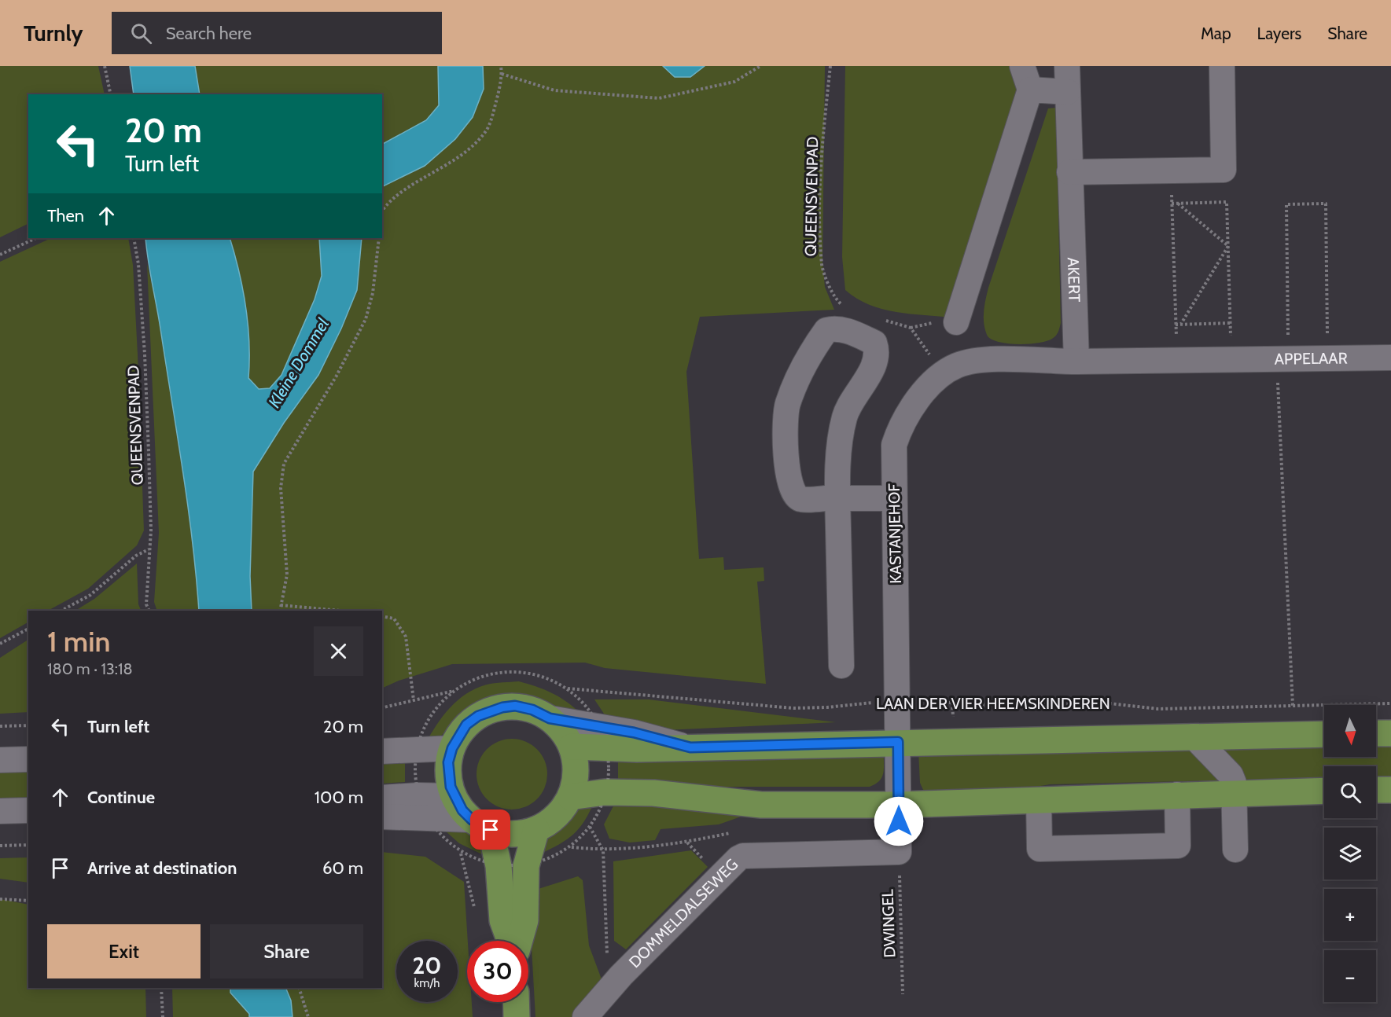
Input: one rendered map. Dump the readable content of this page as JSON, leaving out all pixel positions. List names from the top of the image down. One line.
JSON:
{"streets":{"street":["AKERT","APPELAAR","KASTANJEHOF","DOMMELDALSEWEG"],"path":["QUEENSVENPAD","LAAN DER VIER HEEMSKINDEREN","DWINGEL"]},"crossings":[["AKERT","APPELAAR"],["AKERT","KASTANJEHOF"],["APPELAAR","KASTANJEHOF"],["KASTANJEHOF","LAAN DER VIER HEEMSKINDEREN"],["DOMMELDALSEWEG","DWINGEL"]],"water":["Kleine Dommel"],"north":"bottom","page":{"header":"Turnly","search":"Search here","nav":["Map","Layers","Share"],"turn":["20 m","Turn left"],"then":"Then","heading":["1 min","180 m · 13:18"],"list":[{"name":"Turn left","value":"20 m"},{"name":"Continue","value":"100 m"},{"name":"Arrive at destination","value":"60 m"}],"map_buttons":["+","−"],"buttons":["Exit","Share"],"speed":"20 km/h","limit":"30"}}
